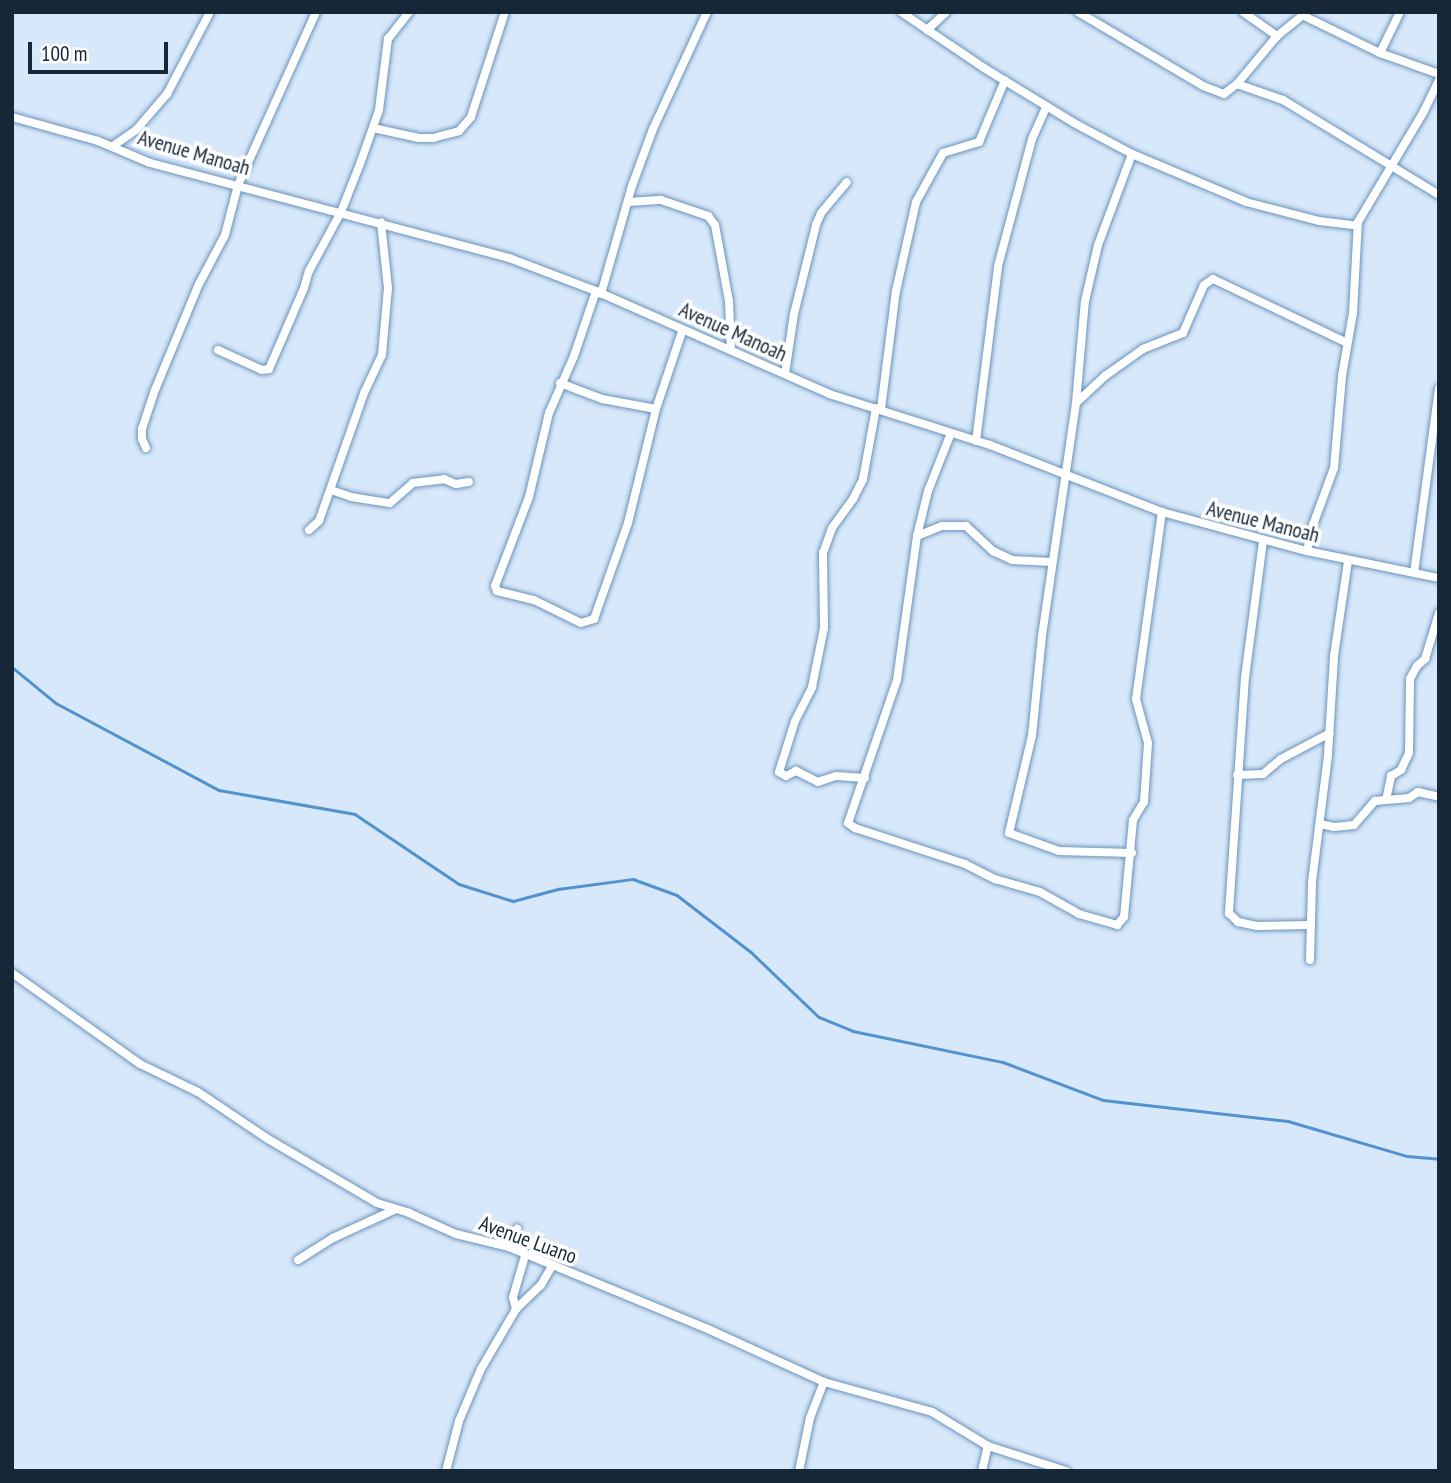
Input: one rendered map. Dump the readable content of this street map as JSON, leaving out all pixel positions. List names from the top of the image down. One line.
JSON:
{"streets":{"street":["Avenue Manoah","Avenue Luano"]},"scale_bar":"100 m"}
